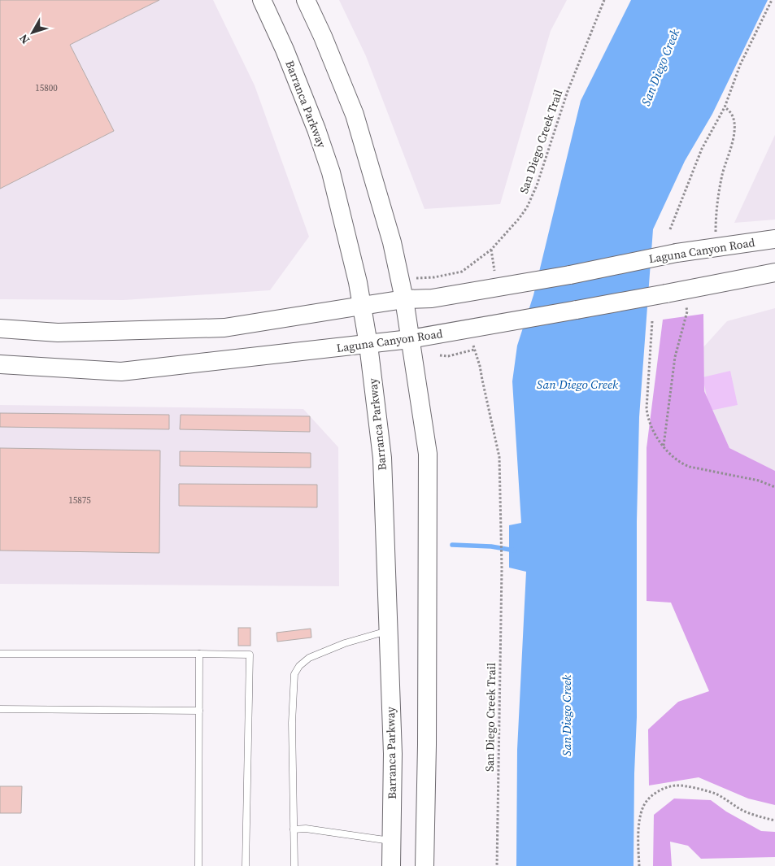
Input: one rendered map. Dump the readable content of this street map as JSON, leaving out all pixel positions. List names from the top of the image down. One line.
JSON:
{"streets":{"main road":["Barranca Parkway","Laguna Canyon Road"],"path":["San Diego Creek Trail"]},"crossings":[["Barranca Parkway","Laguna Canyon Road"]],"water":["San Diego Creek"],"house_numbers":["15800","15875"],"north":"bottom left"}
